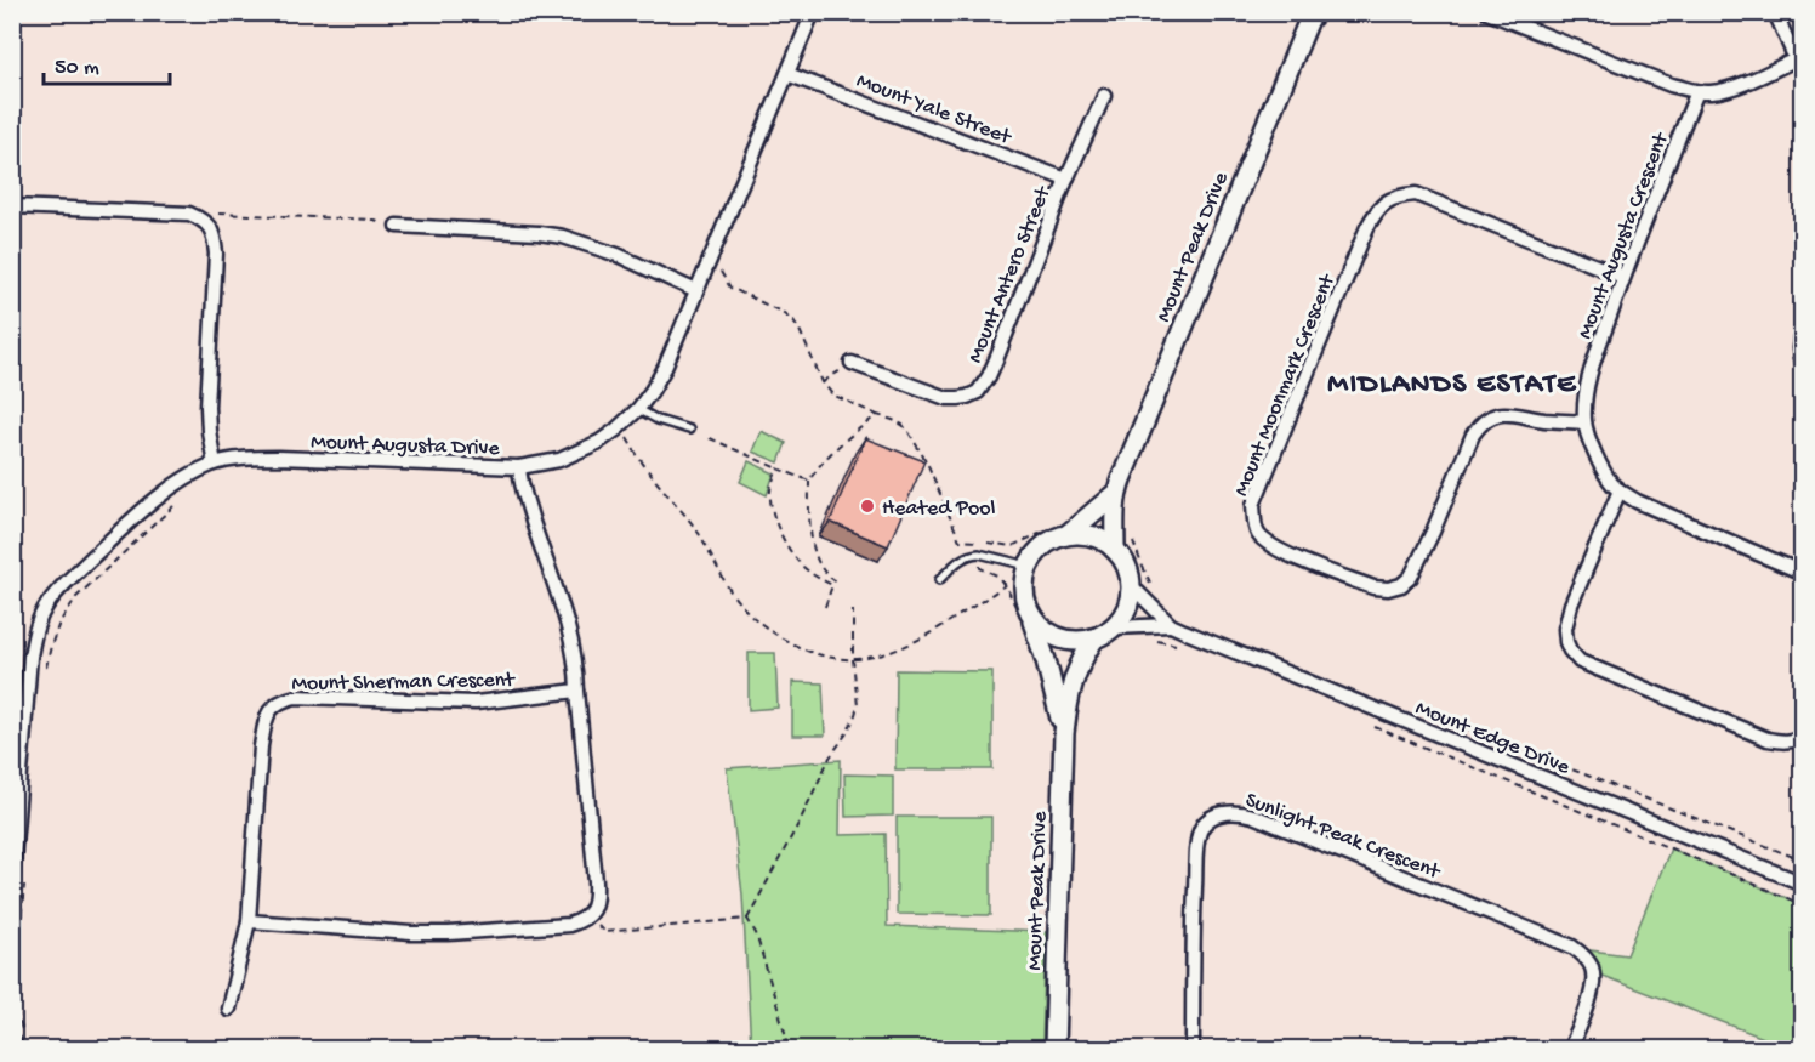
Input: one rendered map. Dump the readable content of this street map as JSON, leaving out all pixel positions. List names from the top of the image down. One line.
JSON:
{"streets":{"street":["Mount Yale Street","Mount Augusta Crescent","Mount Peak Drive","Mount Antero Street","Mount Moonmark Crescent","Mount Augusta Drive","Mount Sherman Crescent","Mount Edge Drive","Sunlight Peak Crescent"]},"crossings":[["Mount Yale Street","Mount Antero Street"],["Mount Yale Street","Mount Augusta Drive"],["Mount Augusta Crescent","Mount Moonmark Crescent"],["Mount Peak Drive","Mount Edge Drive"]],"districts":["MIDLANDS ESTATE"],"places":["Heated Pool"],"scale_bar":"50 m"}
